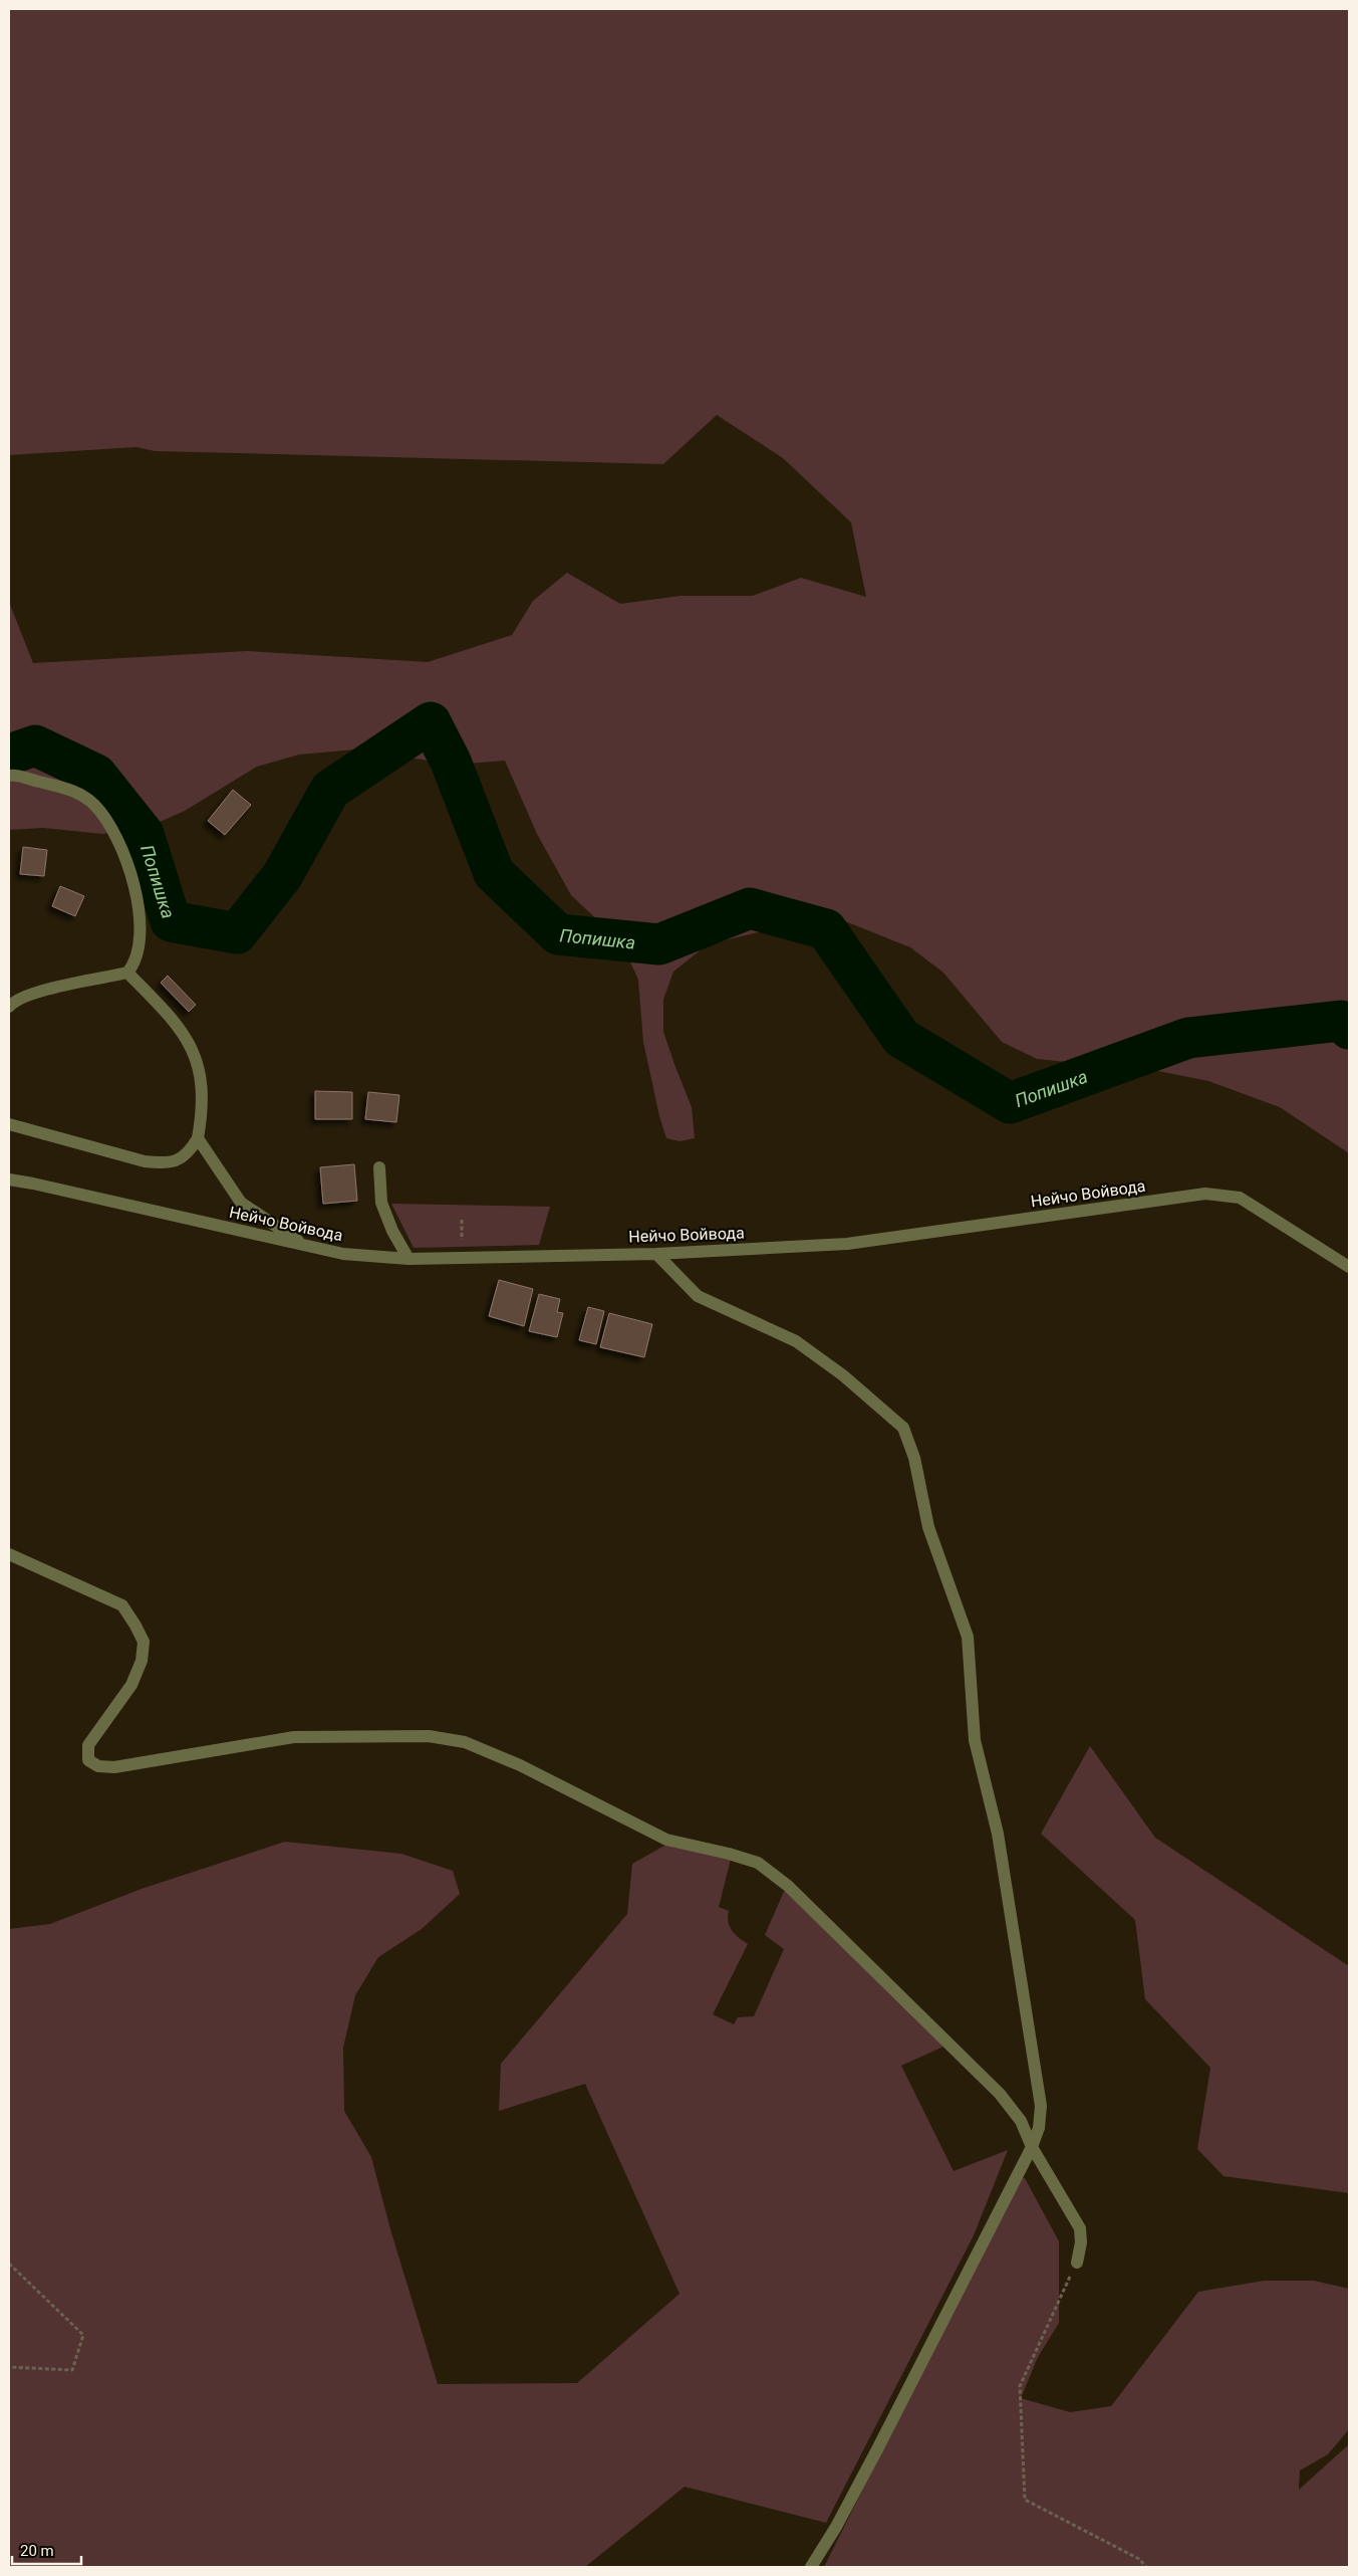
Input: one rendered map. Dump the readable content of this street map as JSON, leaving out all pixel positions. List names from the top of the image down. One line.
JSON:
{"streets":{"street":["Нейчо Войвода"]},"water":["Попишка"],"scale_bar":"20 m"}
